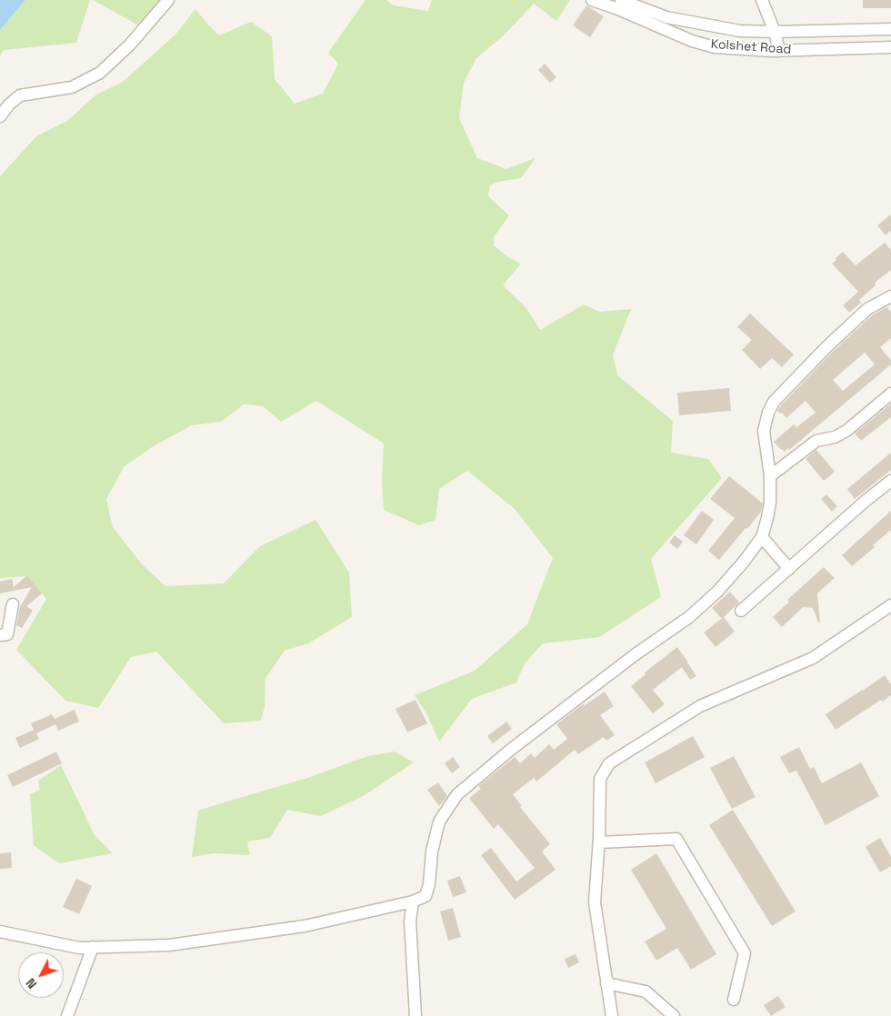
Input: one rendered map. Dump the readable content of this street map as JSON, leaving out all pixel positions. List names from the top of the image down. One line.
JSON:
{"streets":{"street":["Kolshet Road"]},"north":"bottom left"}
